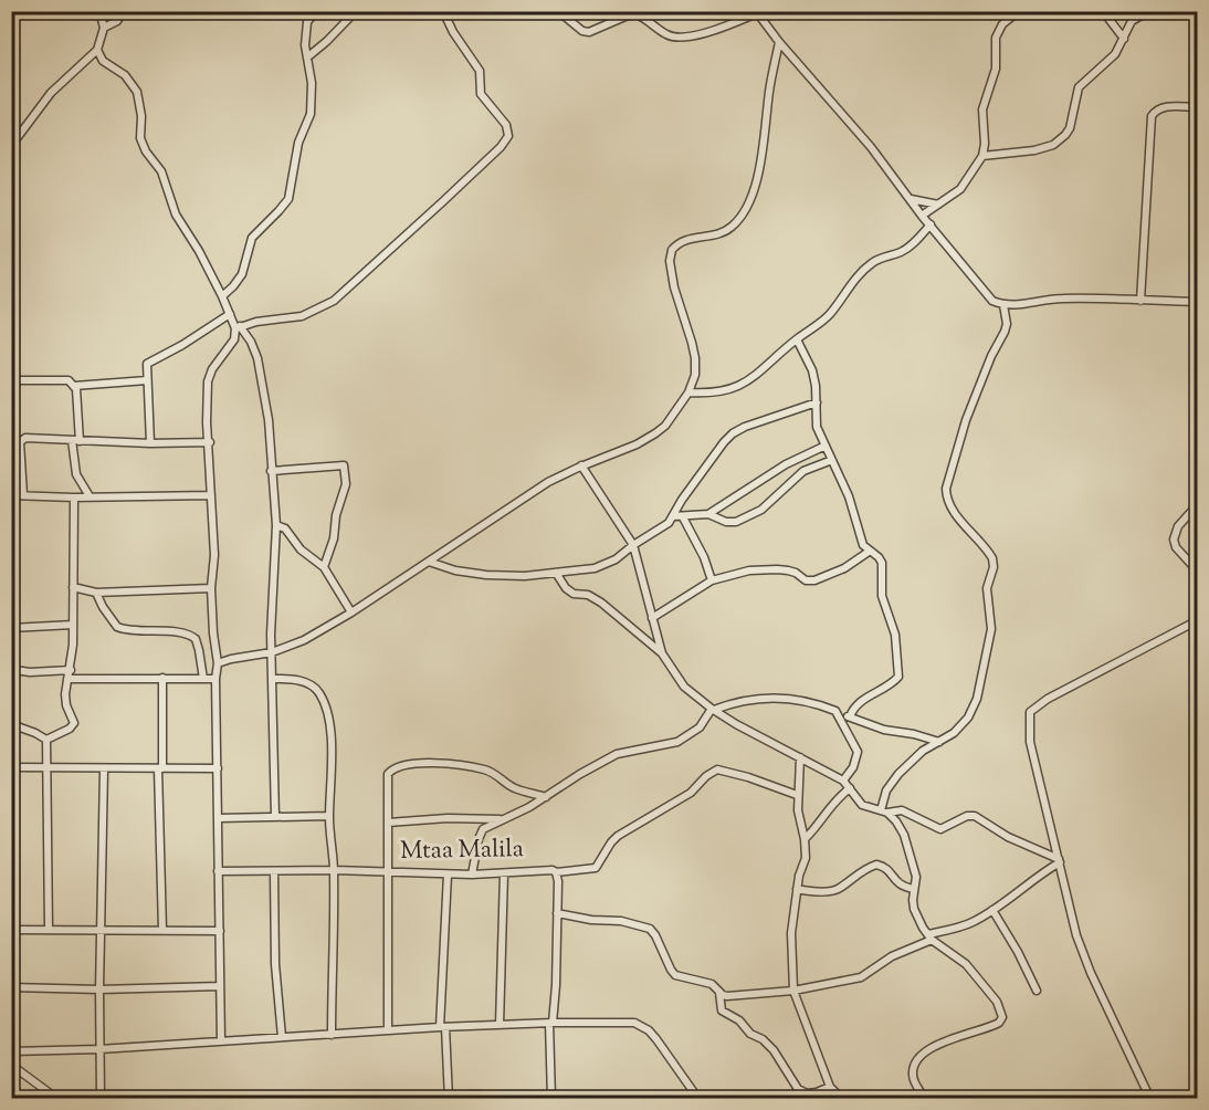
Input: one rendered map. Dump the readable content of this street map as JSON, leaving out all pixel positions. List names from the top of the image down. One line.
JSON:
{"streets":{"street":["Mtaa Malila"]}}
